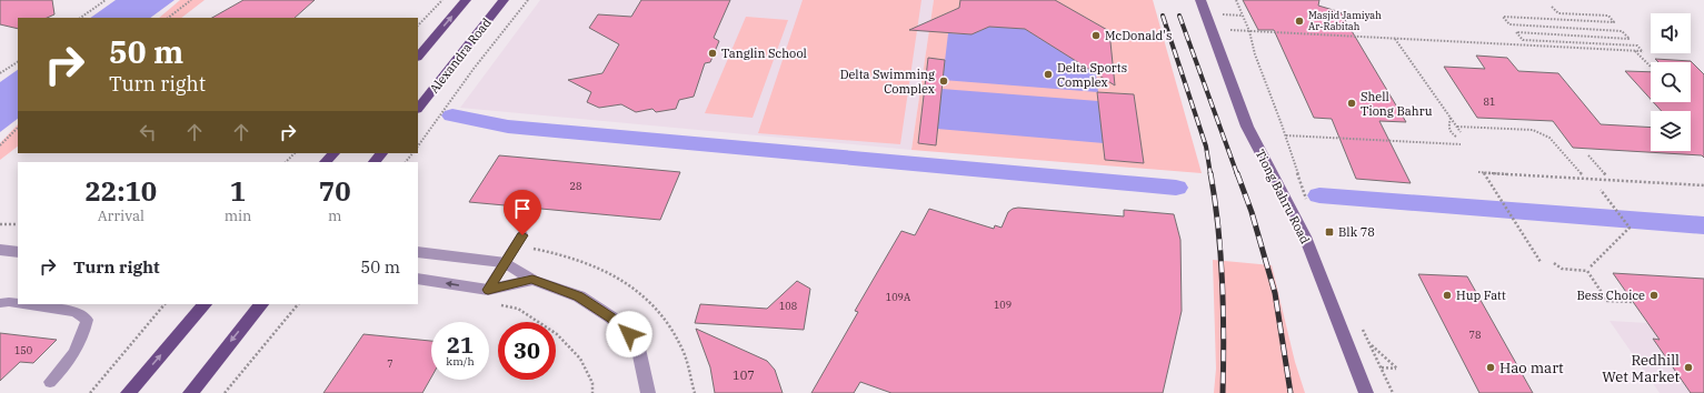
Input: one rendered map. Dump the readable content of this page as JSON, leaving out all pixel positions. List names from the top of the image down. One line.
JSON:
{"streets":{"main road":["Alexandra Road","Tiong Bahru Road"]},"places":{"other":["Masjid Jamiyah Ar-Rabitah","McDonald's","Tanglin School","Delta Sports Complex","Delta Swimming Complex","Shell Tiong Bahru","Hup Fatt","Bess Choice","Hao mart","Redhill Wet Market"],"transit":["Blk 78"]},"house_numbers":["81","28","109A","109","108","78","150","7","107"],"page":{"turn":["50 m","Turn right"],"eta":["22:10","Arrival","1","min","70","m"],"list":[{"name":"Turn right","value":"50 m"}],"speed":"21 km/h","limit":"30"}}
